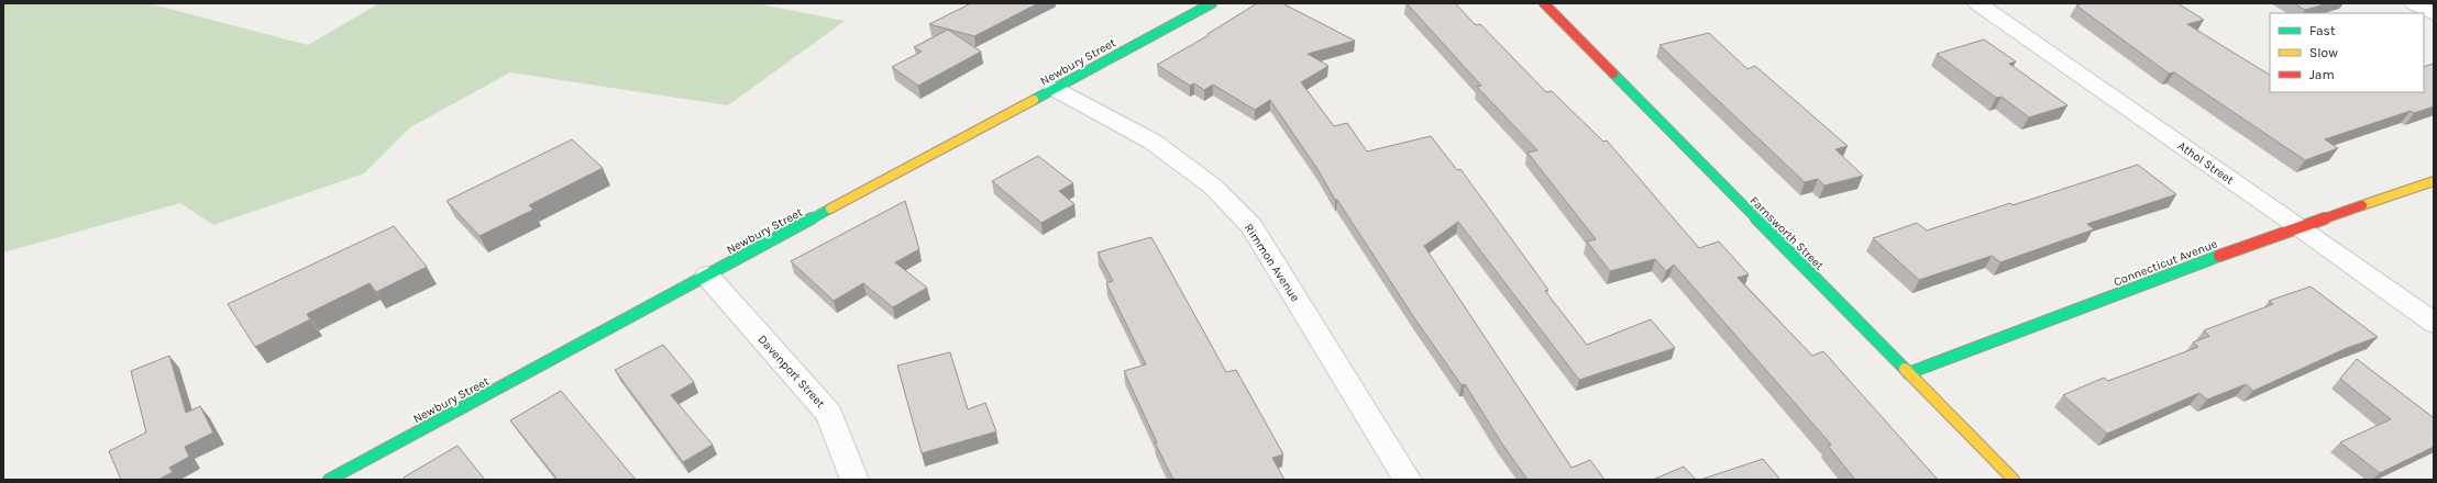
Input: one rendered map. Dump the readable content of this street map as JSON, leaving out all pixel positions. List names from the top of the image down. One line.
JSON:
{"streets":{"street":["Newbury Street","Athol Street","Farnsworth Street","Rimmon Avenue","Connecticut Avenue","Davenport Street"]},"crossings":[["Newbury Street","Rimmon Avenue"],["Newbury Street","Davenport Street"],["Athol Street","Connecticut Avenue"],["Farnsworth Street","Connecticut Avenue"]],"legend":["Fast","Slow","Jam"]}
